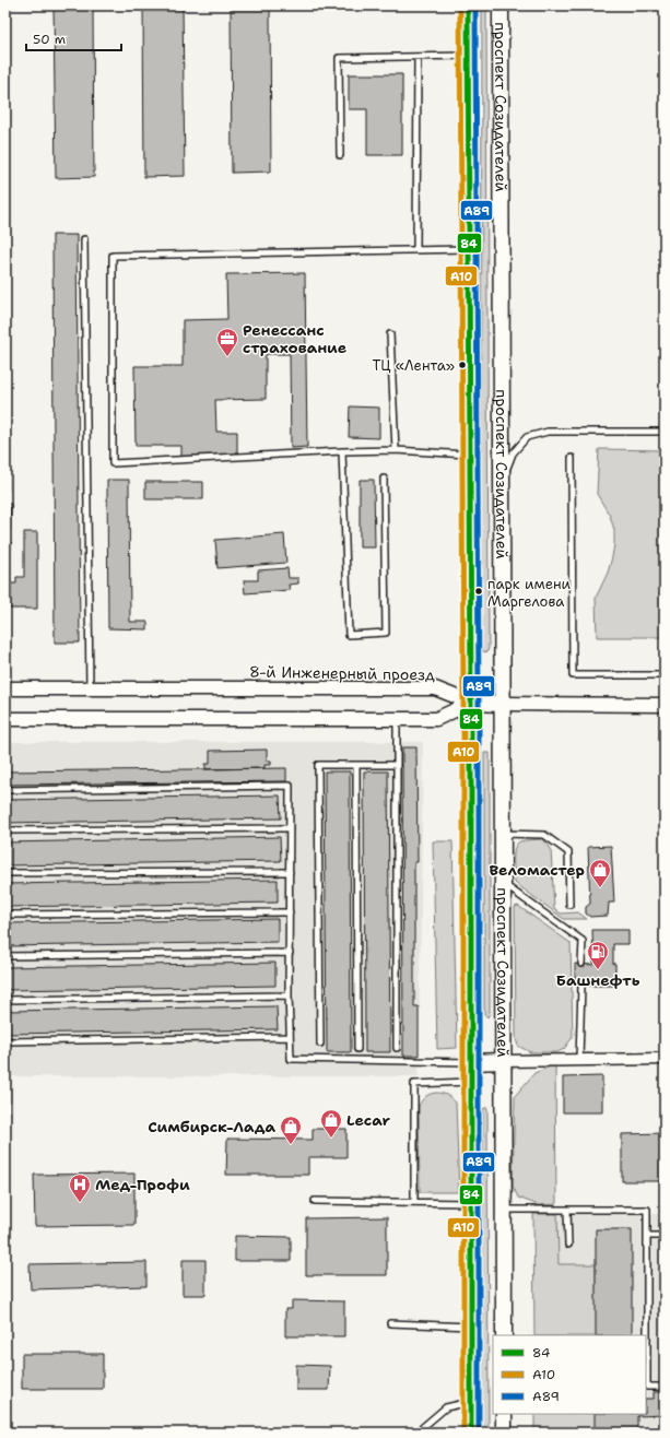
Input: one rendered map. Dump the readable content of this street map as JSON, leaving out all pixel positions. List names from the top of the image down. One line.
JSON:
{"streets":{"main road":["проспект Созидателей"],"street":["8-й Инженерный проезд"]},"crossings":[["проспект Созидателей","8-й Инженерный проезд"]],"places":{"office":["Ренессанс страхование"],"other":["ТЦ «Лента»","парк имени Маргелова"],"shop":["Веломастер","Lecar","Симбирск-Лада"],"fuel station":["Башнефть"],"hospital":["Мед-Профи"]},"lines":["transit line 84","transit line А10","transit line А89"],"legend":["84","А10","А89"],"scale_bar":"50 m"}
